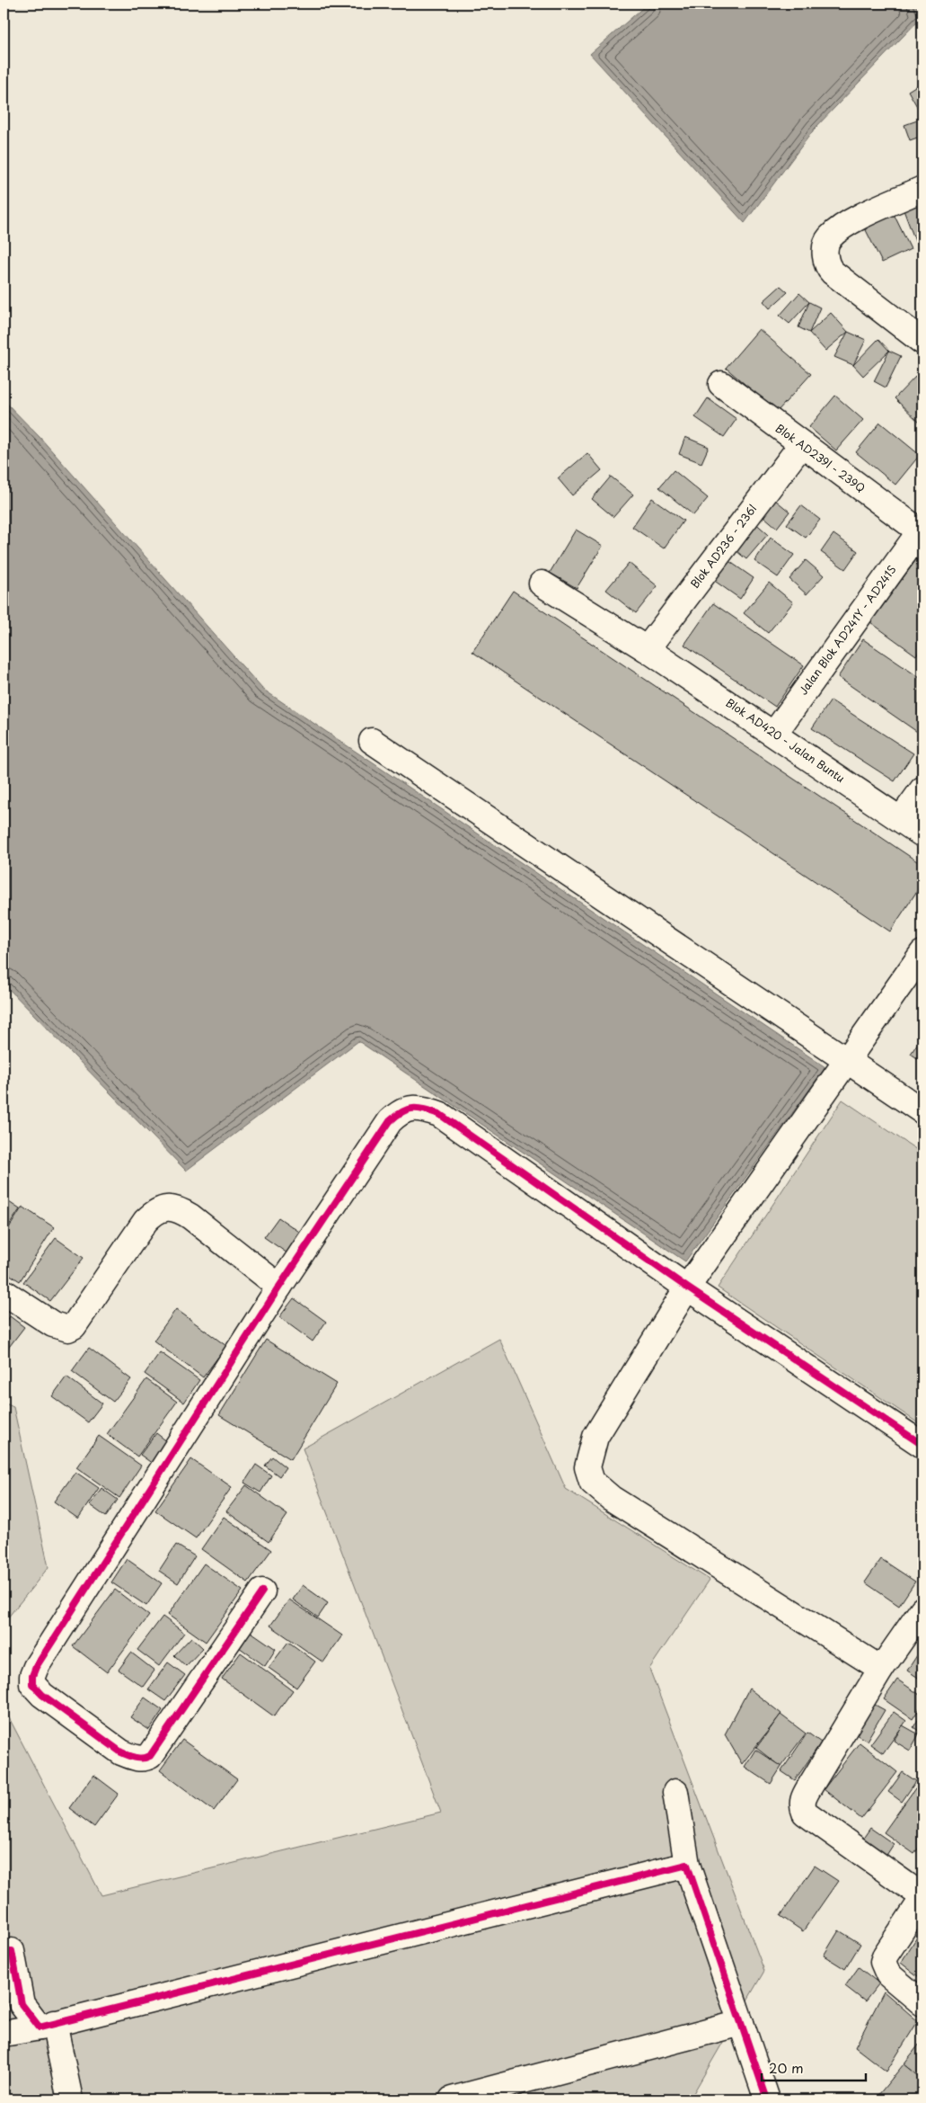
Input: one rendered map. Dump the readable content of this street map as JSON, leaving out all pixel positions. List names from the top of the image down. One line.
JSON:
{"streets":{"street":["Blok AD239l - 239Q","Blok AD236 - 236l","Jalan Blok AD241Y - AD241S","Blok AD420 - Jalan Buntu"]},"crossings":[["Blok AD239l - 239Q","Blok AD236 - 236l"],["Blok AD239l - 239Q","Jalan Blok AD241Y - AD241S"],["Blok AD236 - 236l","Blok AD420 - Jalan Buntu"],["Jalan Blok AD241Y - AD241S","Blok AD420 - Jalan Buntu"]],"scale_bar":"20 m"}
